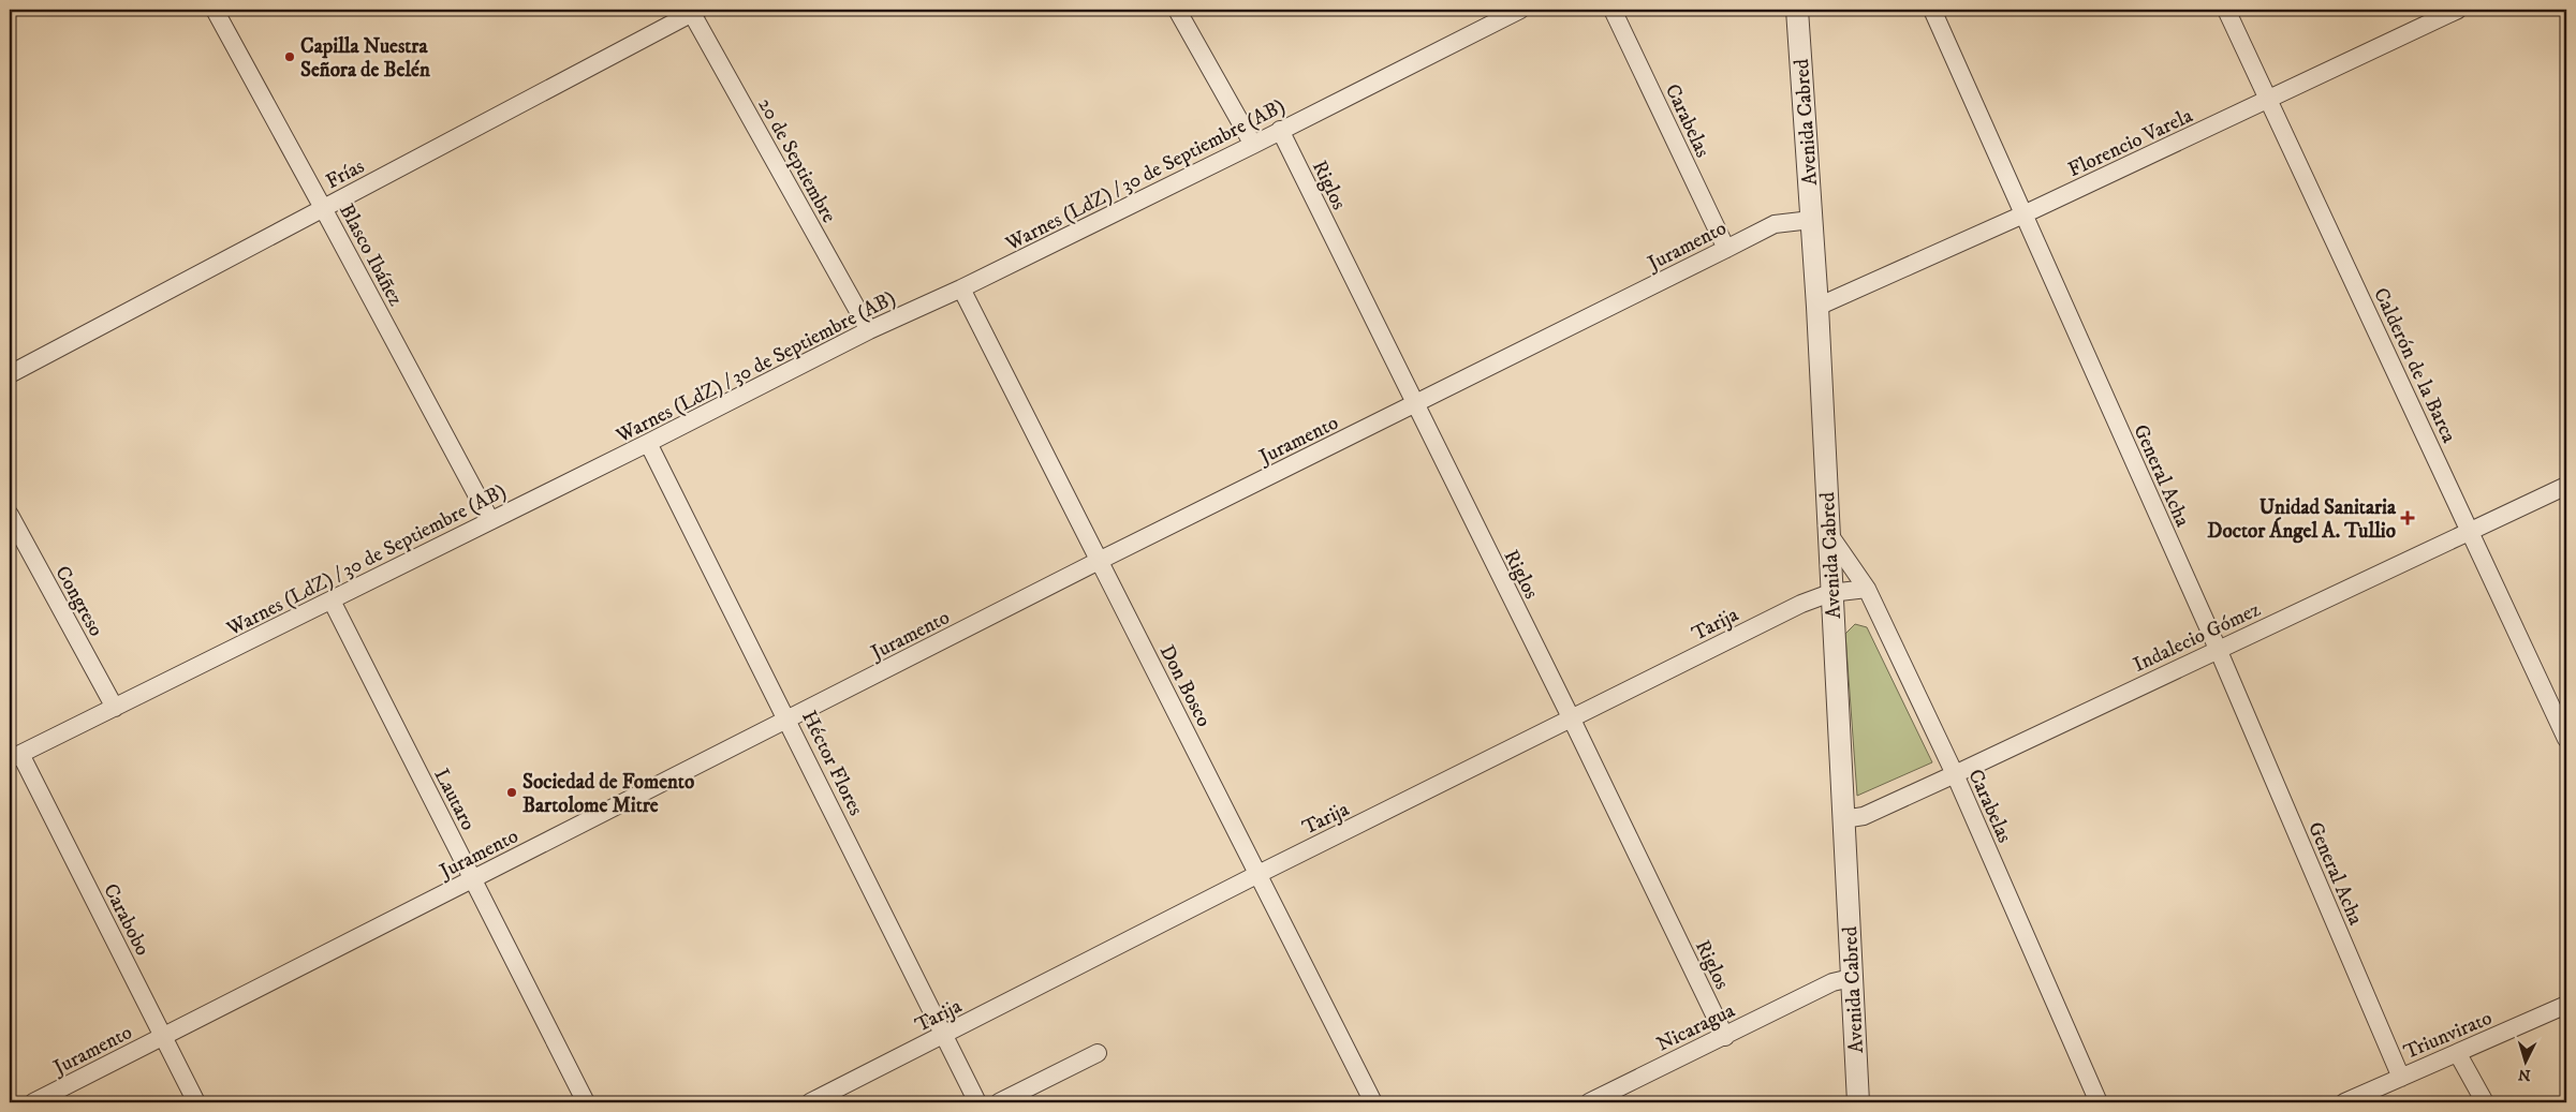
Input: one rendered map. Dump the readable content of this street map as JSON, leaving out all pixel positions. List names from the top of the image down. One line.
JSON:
{"streets":{"street":["Carabelas","Avenida Cabred","Florencio Varela","20 de Septiembre","Frías","Warnes (LdZ) / 30 de Septiembre (AB)","Riglos","Juramento","Blasco Ibáñez","Calderón de la Barca","General Acha","Congreso","Tarija","Indalecio Gómez","Don Bosco","Héctor Flores","Lautaro","Carabobo","Nicaragua","Triunvirato"]},"crossings":[["Carabelas","Avenida Cabred"],["Carabelas","Juramento"],["Carabelas","Tarija"],["Carabelas","Indalecio Gómez"],["Avenida Cabred","Florencio Varela"],["Avenida Cabred","Juramento"],["Avenida Cabred","Tarija"],["Avenida Cabred","Indalecio Gómez"],["Avenida Cabred","Nicaragua"],["Florencio Varela","Calderón de la Barca"],["Florencio Varela","General Acha"],["20 de Septiembre","Frías"],["20 de Septiembre","Warnes (LdZ) / 30 de Septiembre (AB)"],["Frías","Blasco Ibáñez"],["Warnes (LdZ) / 30 de Septiembre (AB)","Riglos"],["Warnes (LdZ) / 30 de Septiembre (AB)","Blasco Ibáñez"],["Warnes (LdZ) / 30 de Septiembre (AB)","Congreso"],["Warnes (LdZ) / 30 de Septiembre (AB)","Don Bosco"],["Warnes (LdZ) / 30 de Septiembre (AB)","Héctor Flores"],["Warnes (LdZ) / 30 de Septiembre (AB)","Lautaro"],["Warnes (LdZ) / 30 de Septiembre (AB)","Carabobo"],["Riglos","Juramento"],["Riglos","Tarija"],["Riglos","Nicaragua"],["Juramento","Don Bosco"],["Juramento","Héctor Flores"],["Juramento","Lautaro"],["Juramento","Carabobo"],["Calderón de la Barca","Indalecio Gómez"],["General Acha","Indalecio Gómez"],["General Acha","Triunvirato"],["Tarija","Don Bosco"],["Tarija","Héctor Flores"]],"places":{"other":["Capilla Nuestra Señora de Belén","Sociedad de Fomento Bartolome Mitre"],"health":["Unidad Sanitaria Doctor Ángel A. Tullio"]},"north":"bottom"}
